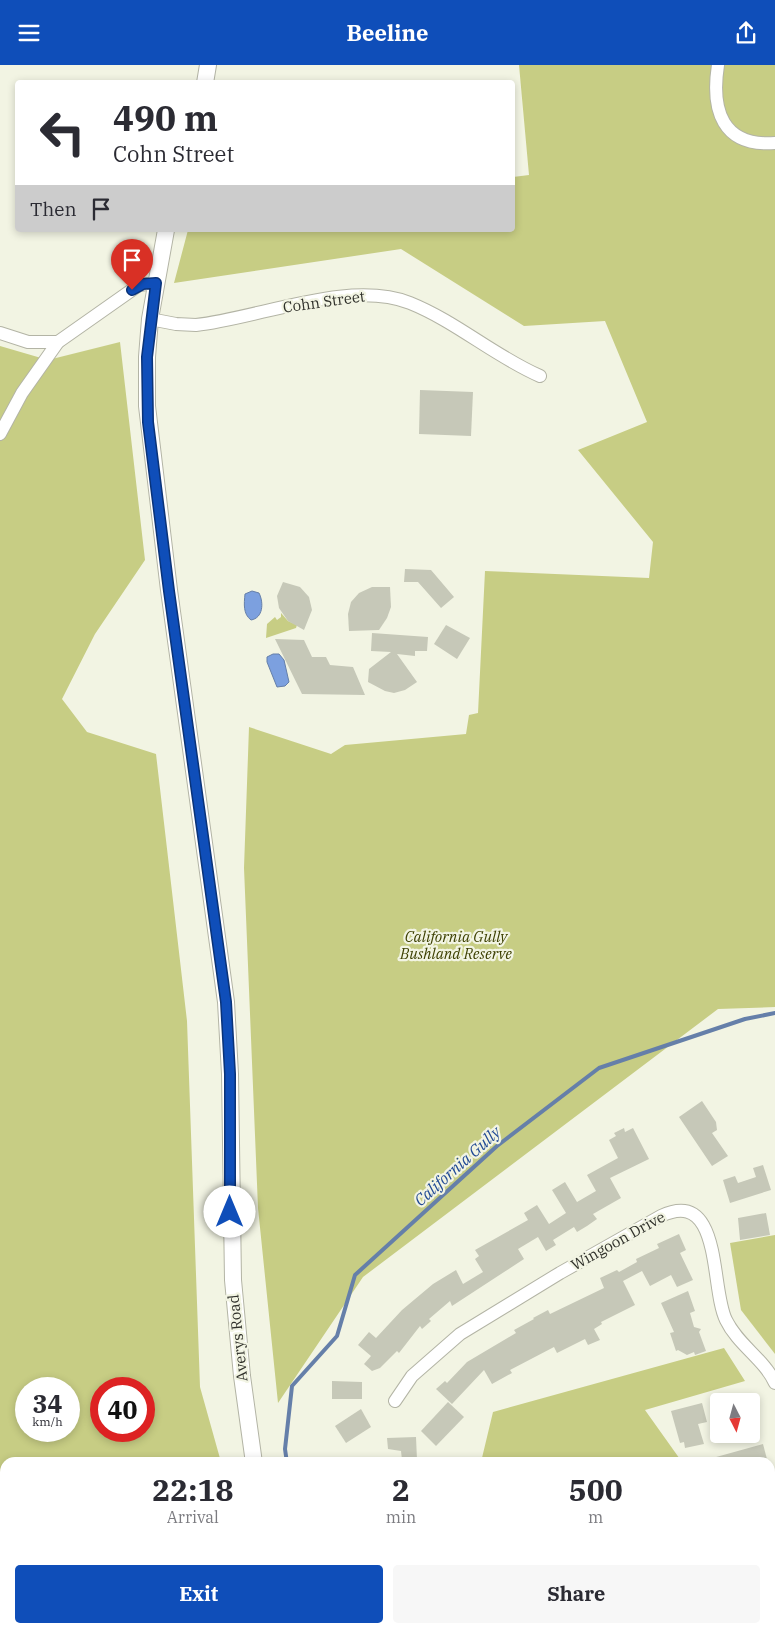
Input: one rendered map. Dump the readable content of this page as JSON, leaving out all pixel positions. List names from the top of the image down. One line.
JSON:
{"streets":{"street":["Cohn Street","Wingoon Drive","Averys Road"]},"crossings":[["Cohn Street","Averys Road"]],"water":["California Gully"],"parks":["California Gully Bushland Reserve"],"north":"bottom","page":{"header":"Beeline","turn":["490 m","Cohn Street"],"then":"Then","speed":"34 km/h","limit":"40","eta":["22:18","Arrival","2","min","500","m"],"buttons":["Exit","Share"]}}
